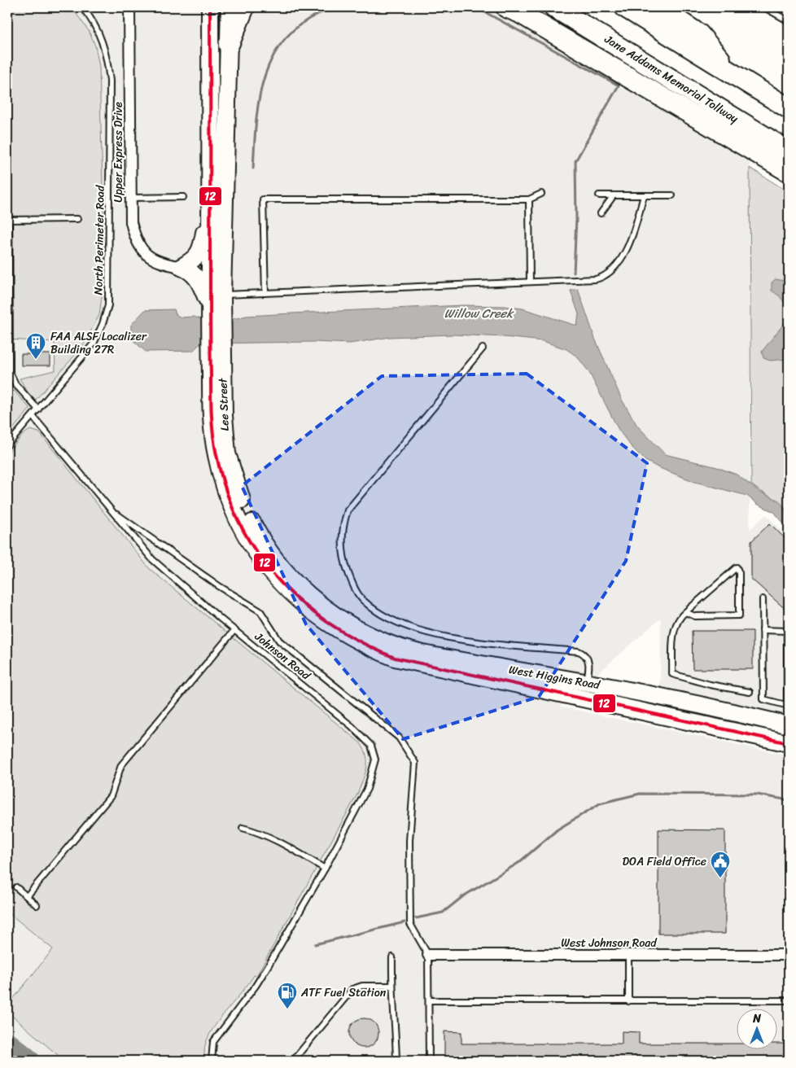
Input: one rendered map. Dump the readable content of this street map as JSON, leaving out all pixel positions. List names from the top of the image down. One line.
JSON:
{"streets":{"highway":["Jane Addams Memorial Tollway"],"main road":["Lee Street","West Higgins Road"],"street":["Upper Express Drive","West Johnson Road"],"lane":["North Perimeter Road","Johnson Road"]},"crossings":[["North Perimeter Road","Johnson Road"],["Lee Street","West Higgins Road"]],"water":["Willow Creek"],"places":{"building":["FAA ALSF Localizer Building 27R"],"public building":["DOA Field Office"],"fuel station":["ATF Fuel Station"]},"lines":["transit line 12"],"north":"top"}
